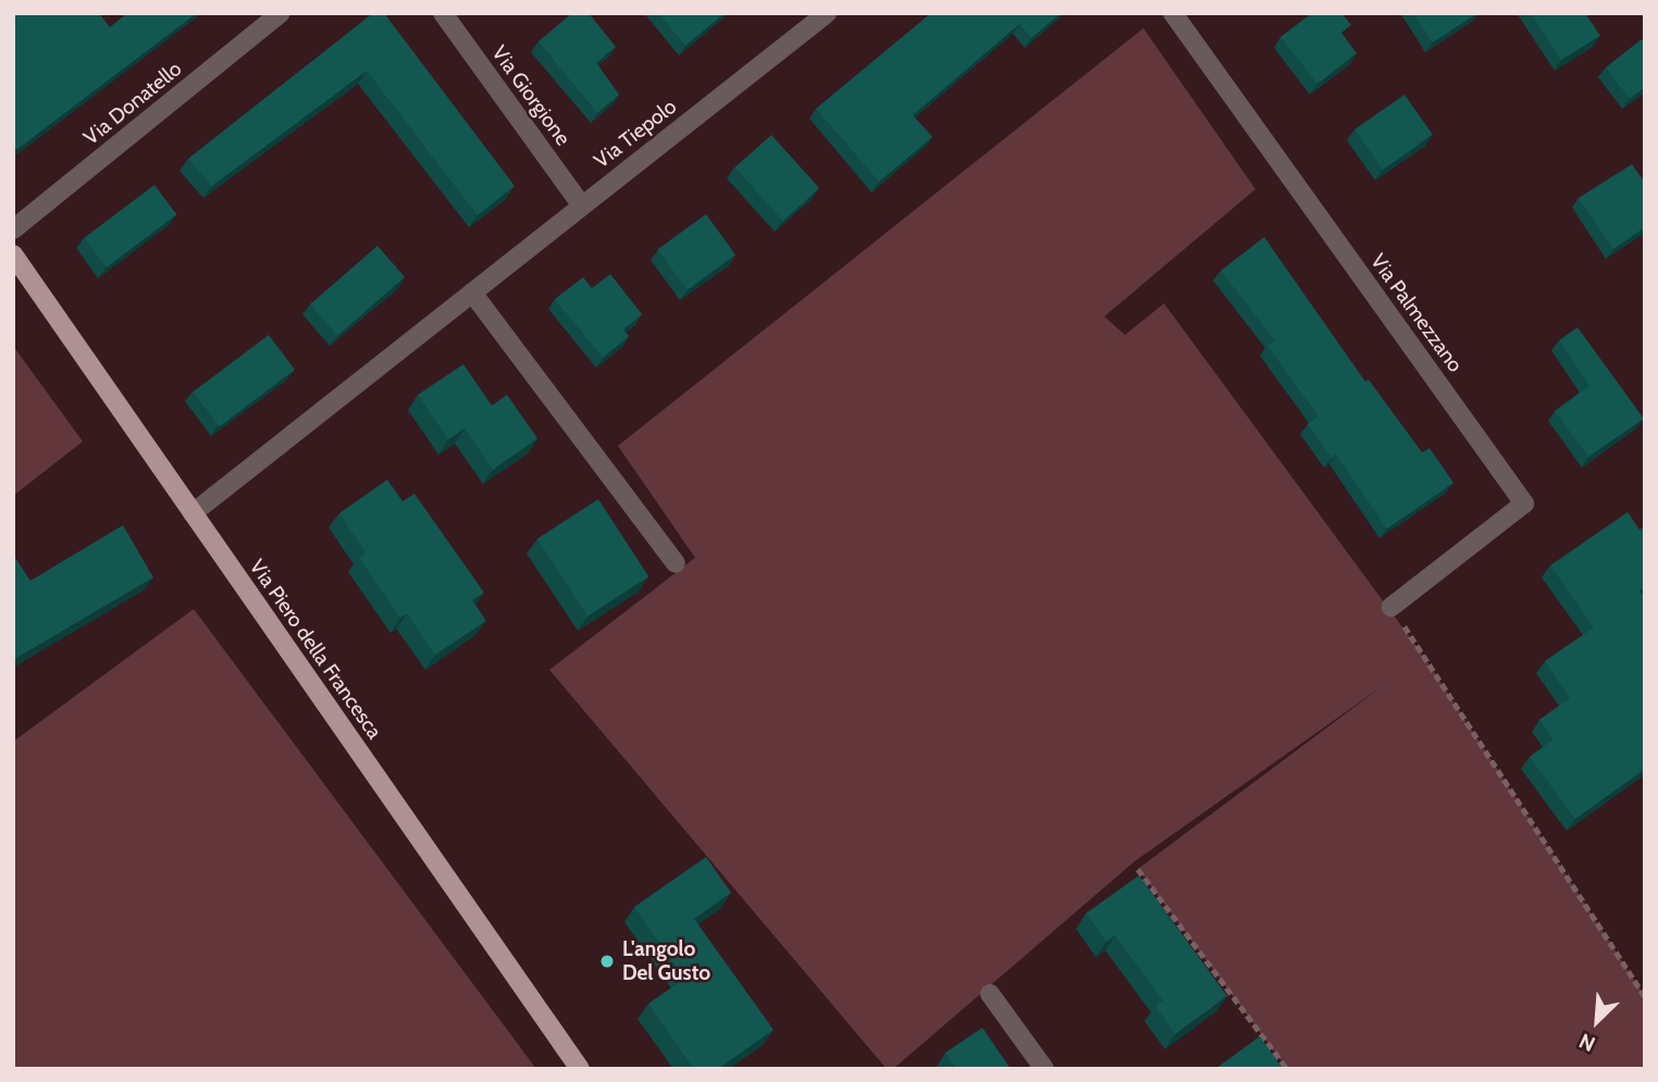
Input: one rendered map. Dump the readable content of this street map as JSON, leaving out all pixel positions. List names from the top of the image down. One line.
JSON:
{"streets":{"main road":["Via Piero della Francesca"],"street":["Via Giorgione","Via Donatello","Via Tiepolo","Via Palmezzano"]},"crossings":[["Via Giorgione","Via Tiepolo"],["Via Tiepolo","Via Piero della Francesca"]],"places":["L'angolo Del Gusto"],"north":"bottom left"}
